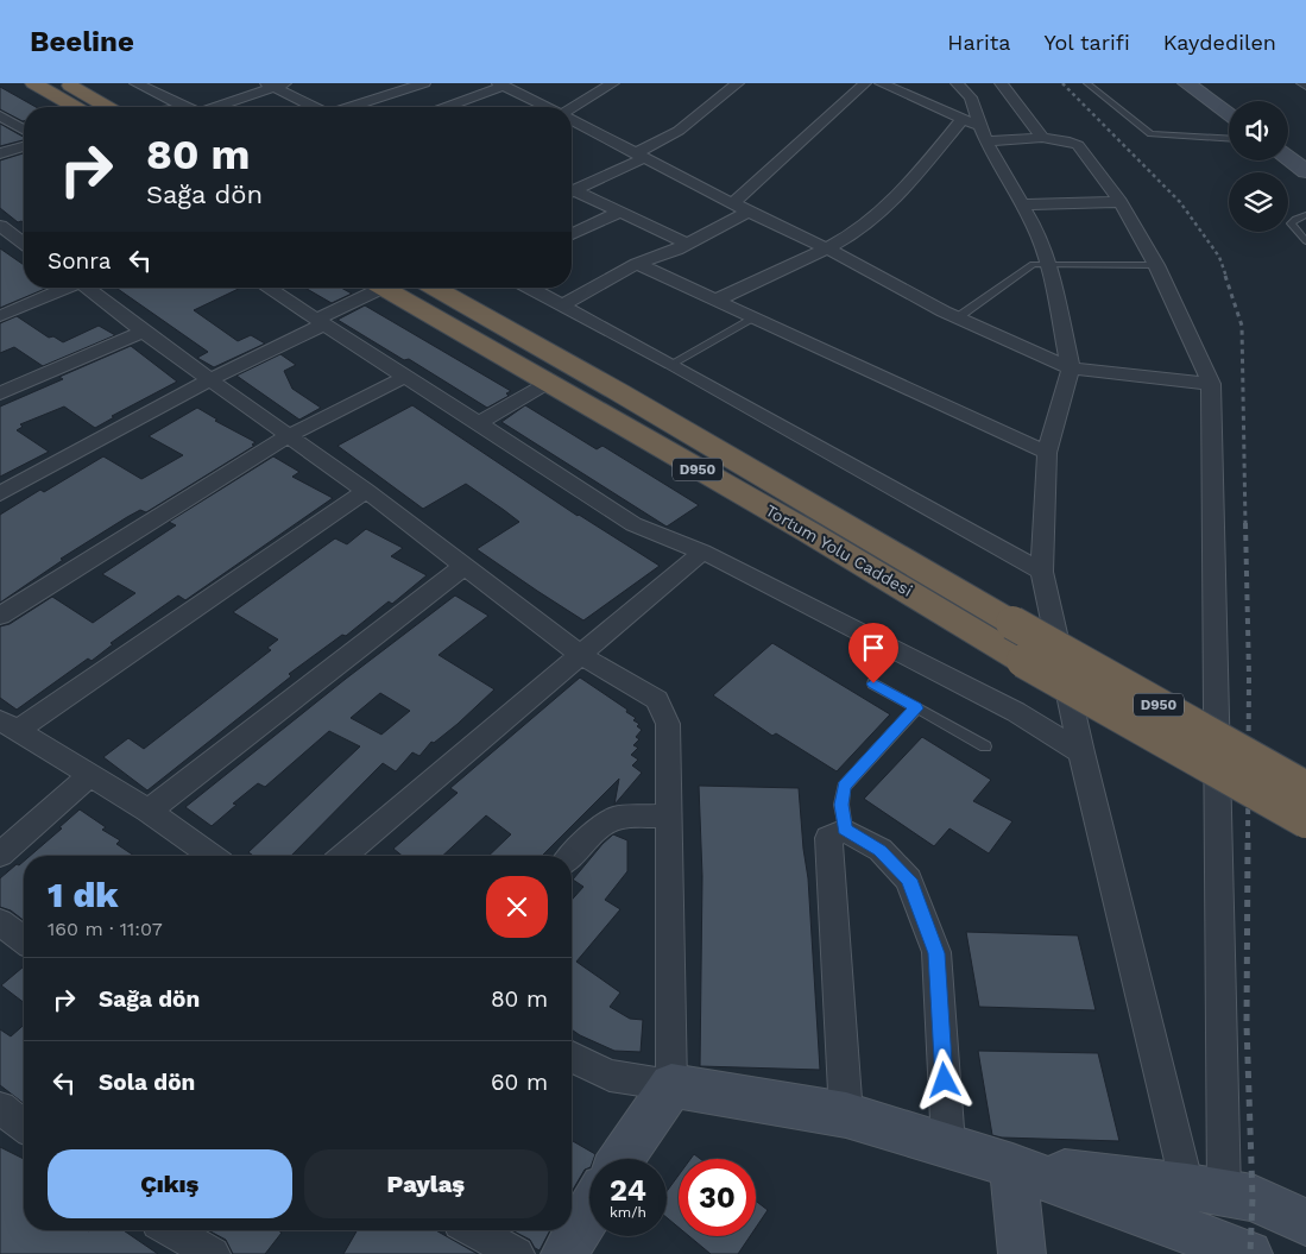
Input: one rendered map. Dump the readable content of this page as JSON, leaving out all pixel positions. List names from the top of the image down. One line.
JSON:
{"streets":{"highway":["D950","Tortum Yolu Caddesi"]},"page":{"header":"Beeline","nav":["Harita","Yol tarifi","Kaydedilen"],"turn":["80 m","Sağa dön"],"then":"Sonra","heading":["1 dk","160 m · 11:07"],"list":[{"name":"Sağa dön","value":"80 m"},{"name":"Sola dön","value":"60 m"}],"buttons":["Çıkış","Paylaş"],"speed":"24 km/h","limit":"30"}}
